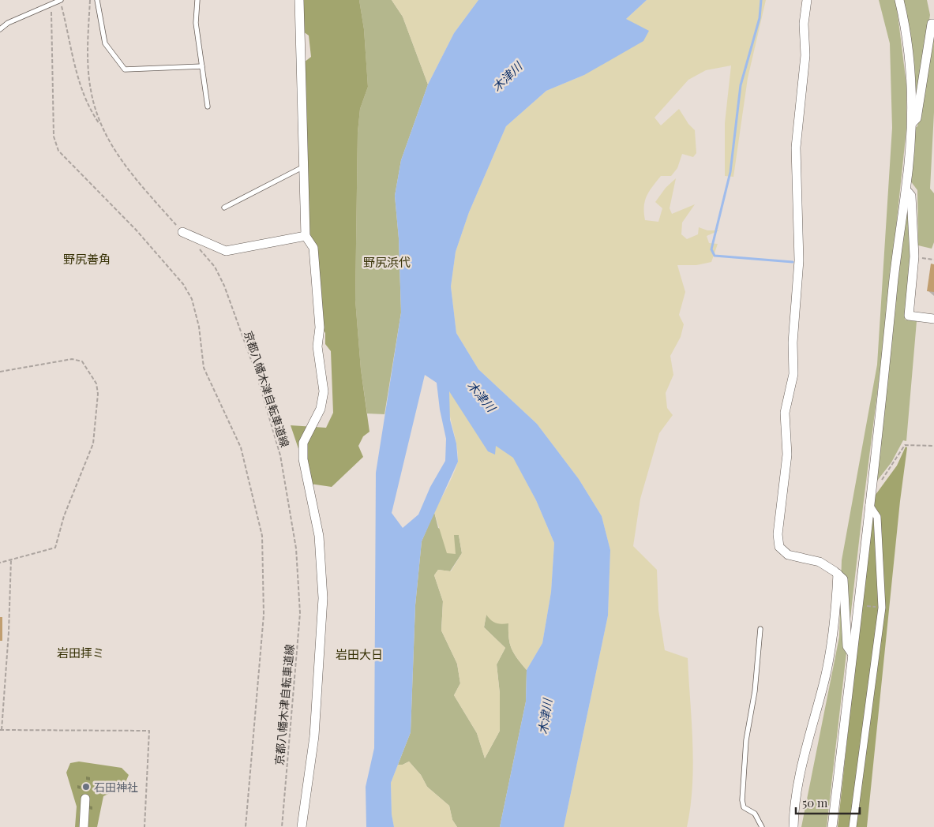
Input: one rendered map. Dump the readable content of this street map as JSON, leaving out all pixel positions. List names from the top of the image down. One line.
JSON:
{"streets":{"path":["京都八幡木津自転車道線"]},"districts":["野尻善角","野尻浜代","岩田拝ミ","岩田大日"],"water":["木津川"],"places":["石田神社"],"scale_bar":"50 m"}
